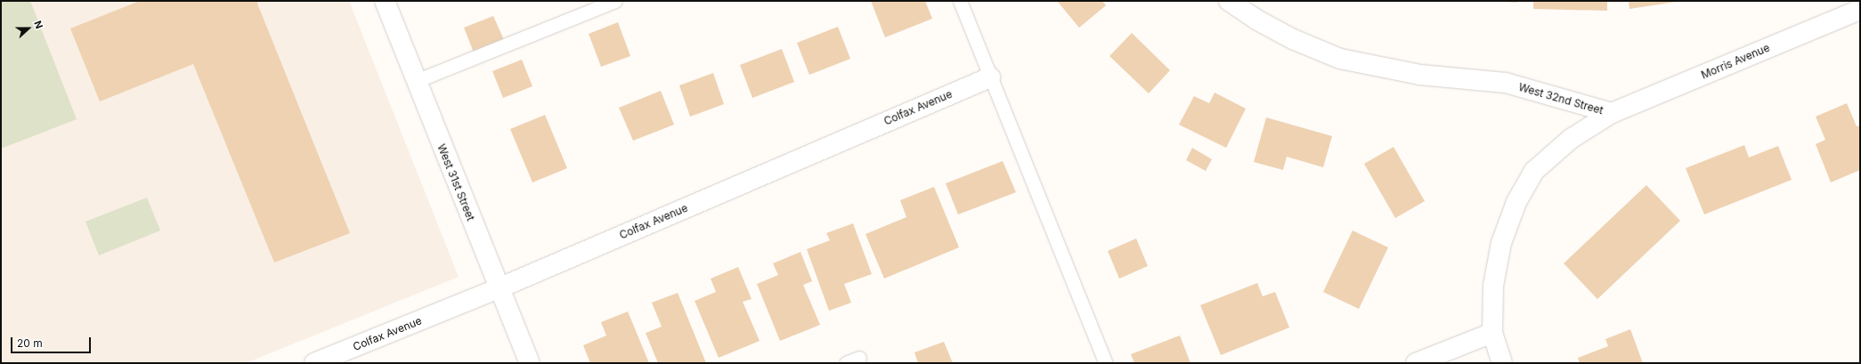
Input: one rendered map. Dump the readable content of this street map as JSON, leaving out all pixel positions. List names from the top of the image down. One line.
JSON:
{"streets":{"street":["Morris Avenue","West 32nd Street","Colfax Avenue","West 31st Street"]},"crossings":[["Morris Avenue","West 32nd Street"],["Colfax Avenue","West 31st Street"]],"scale_bar":"20 m","north":"right"}
